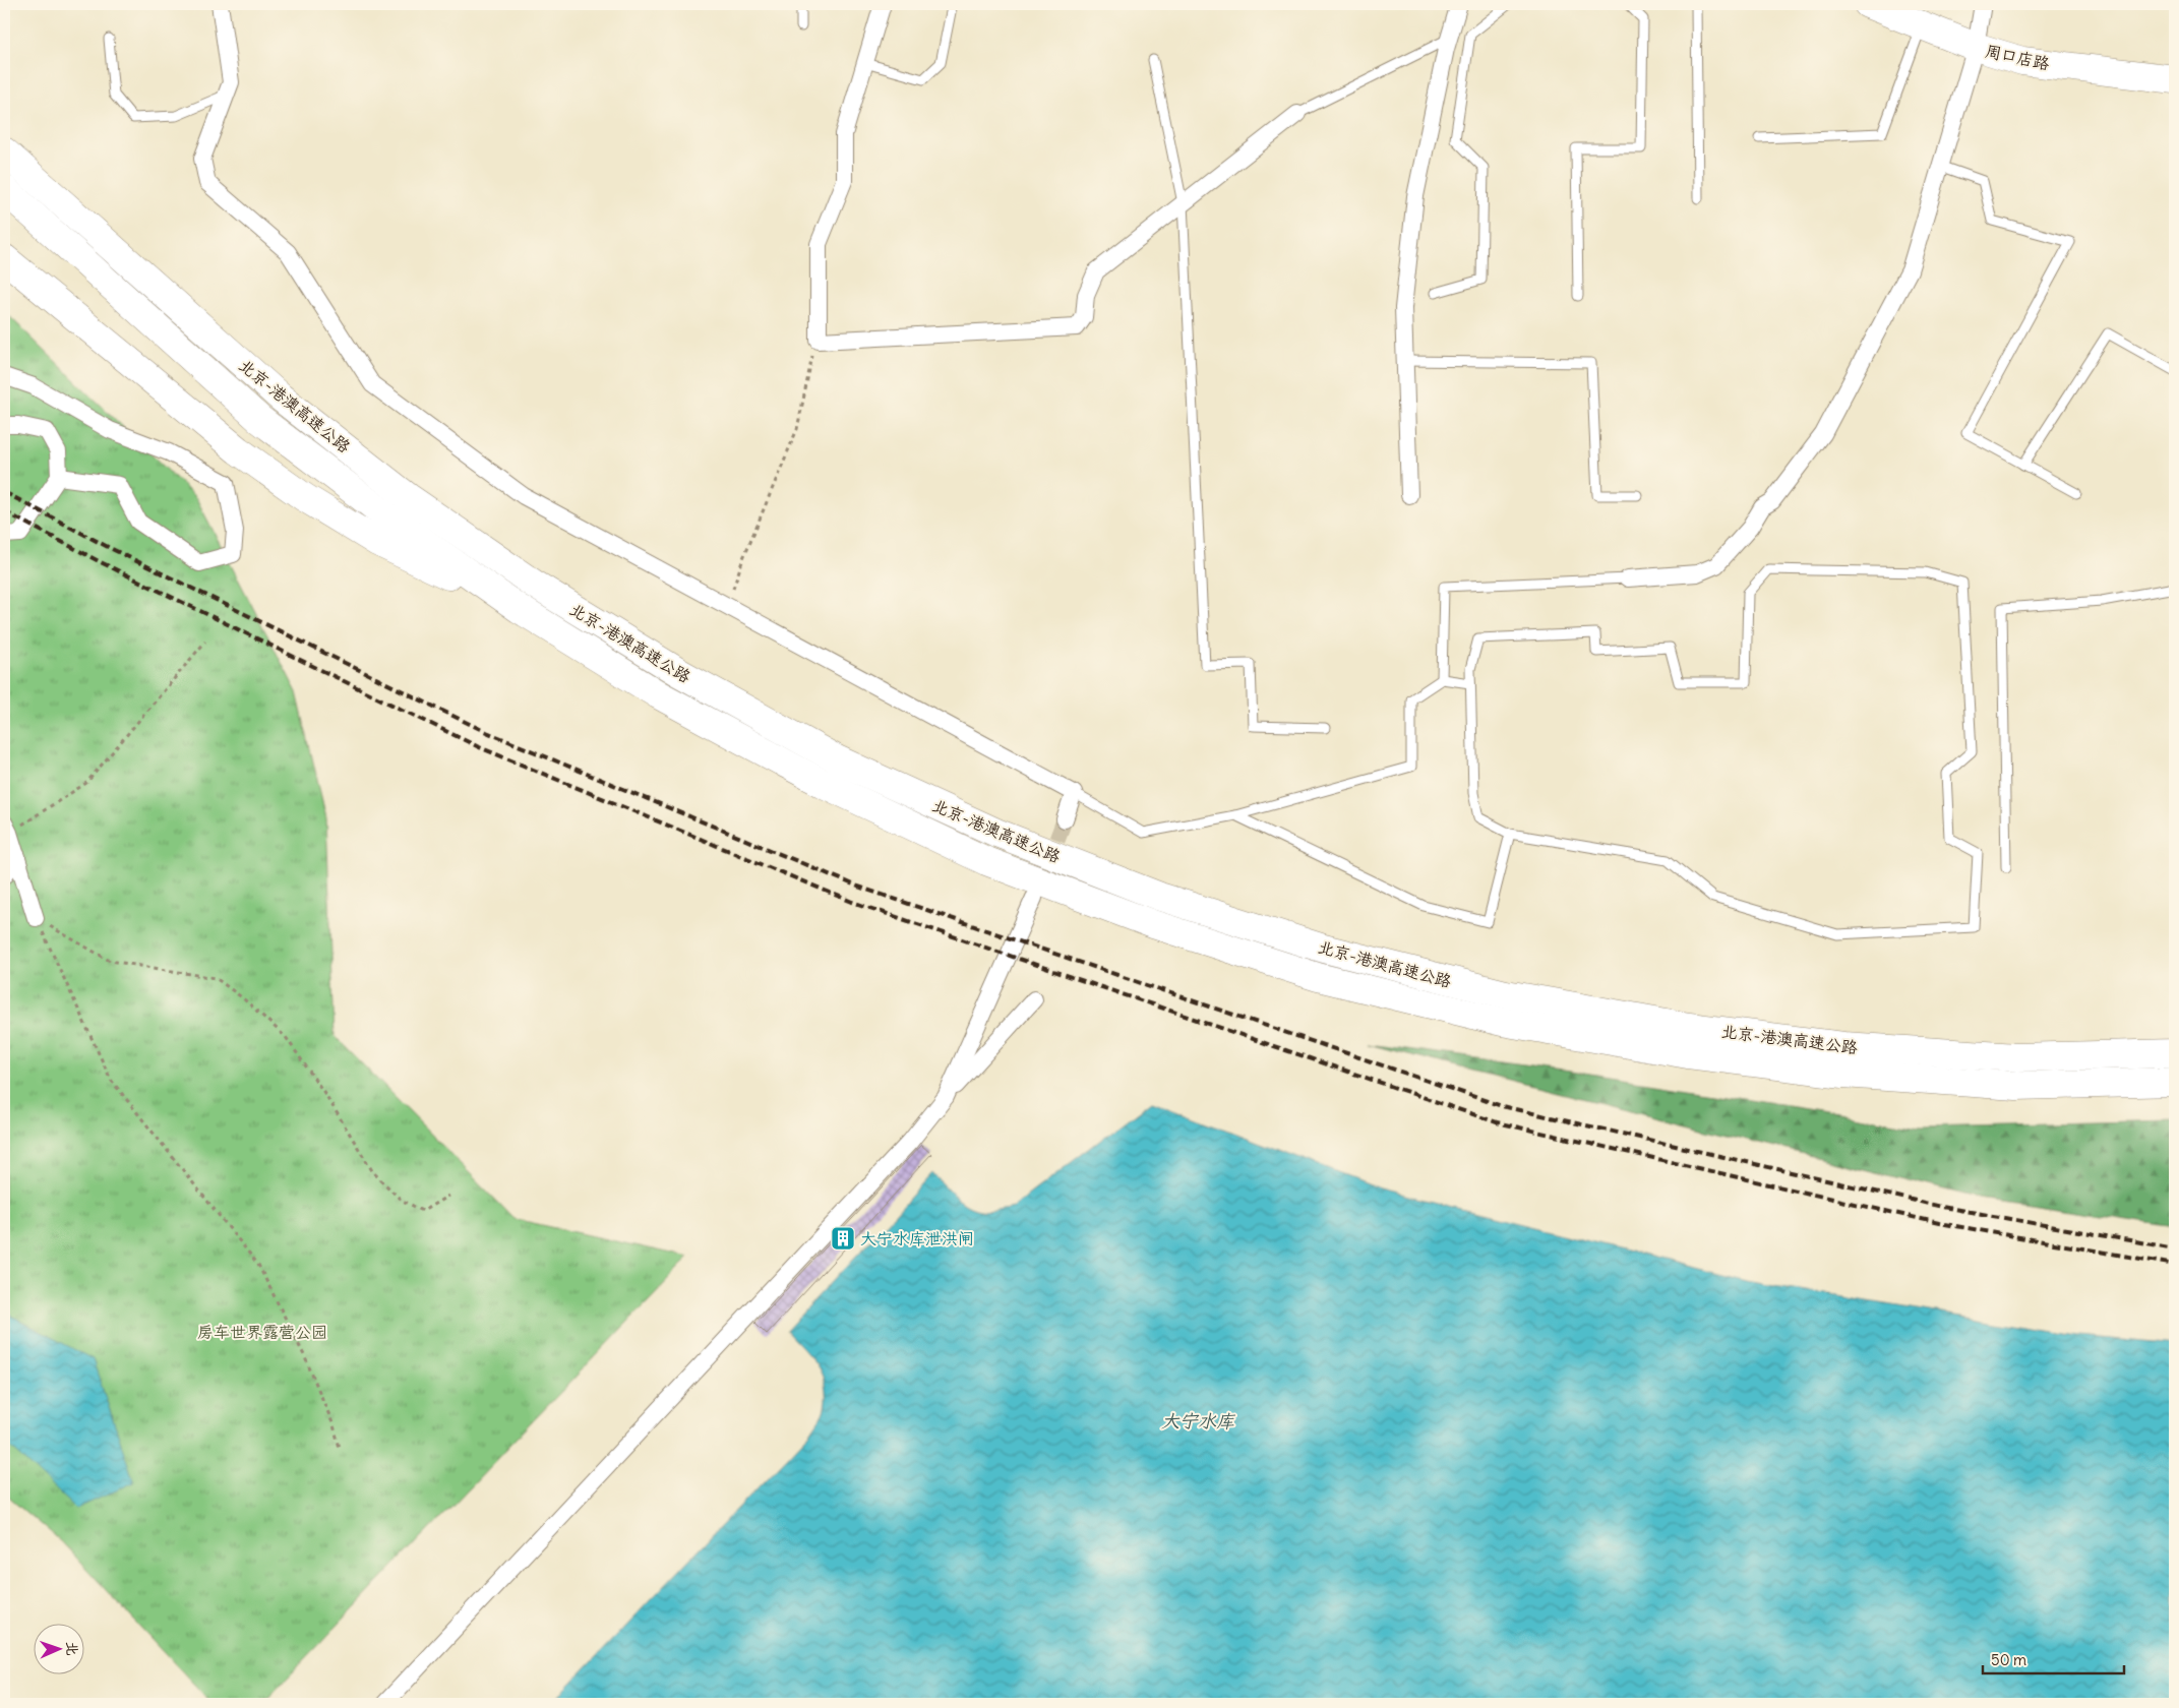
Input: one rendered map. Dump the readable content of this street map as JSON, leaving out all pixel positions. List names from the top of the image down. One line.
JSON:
{"streets":{"highway":["周口店路","北京-港澳高速公路"]},"water":["大宁水库"],"parks":["房车世界露营公园"],"places":{"building":["大宁水库泄洪闸"]},"scale_bar":"50 m","north":"right"}
